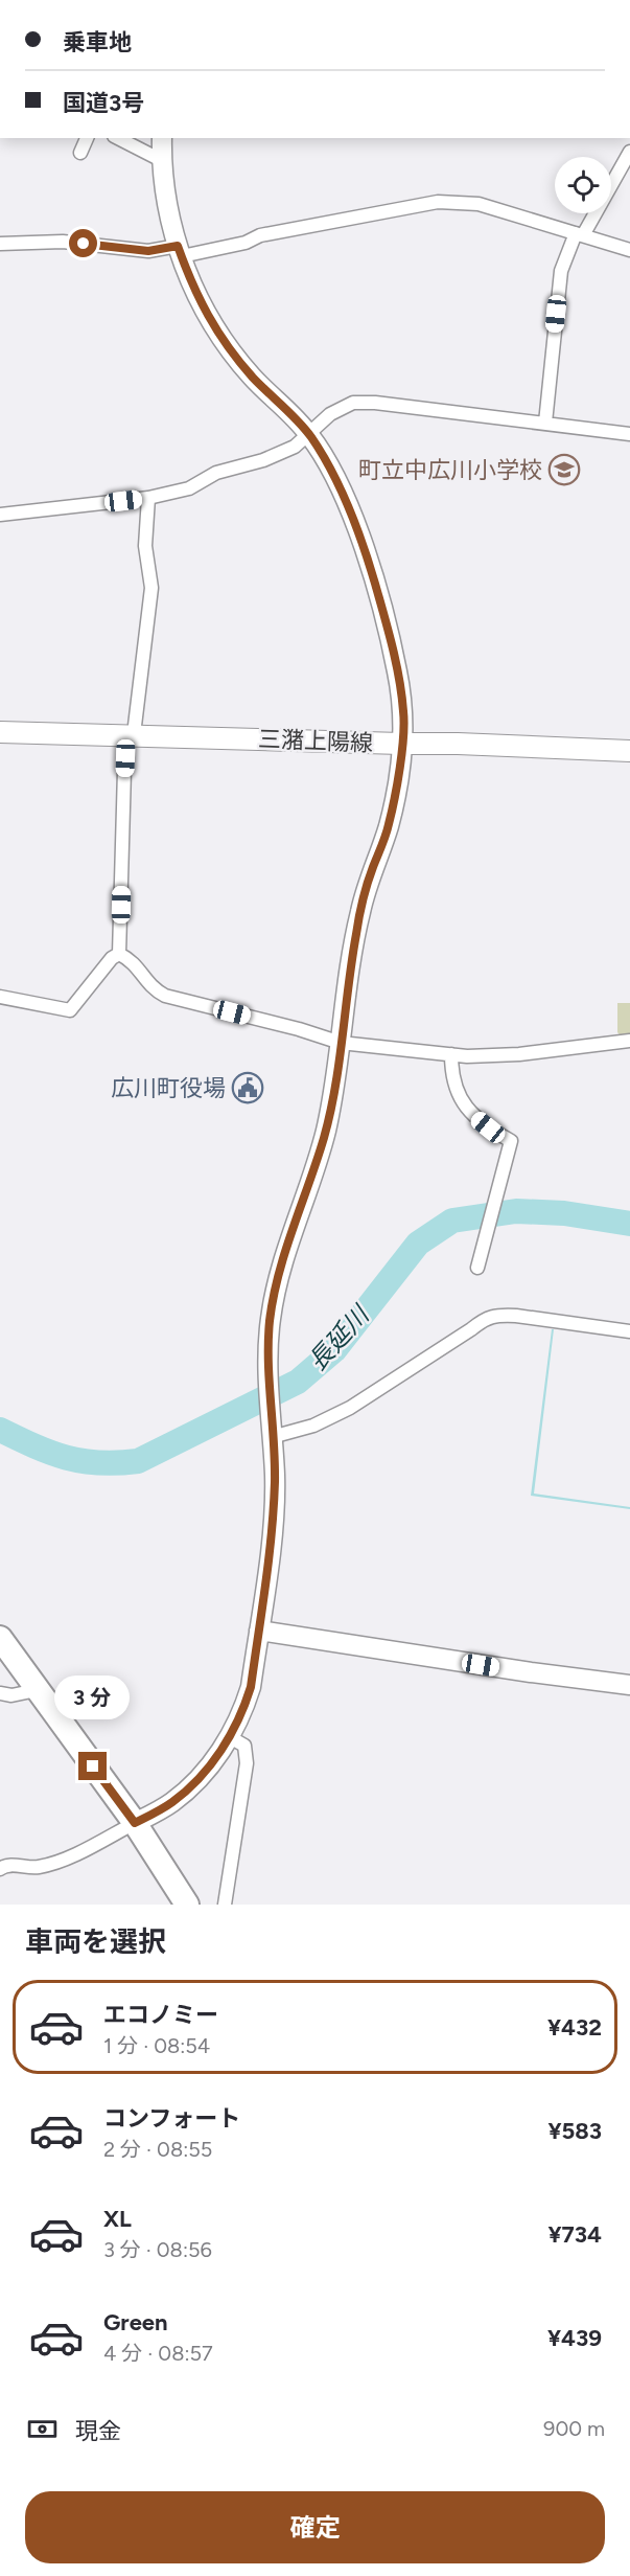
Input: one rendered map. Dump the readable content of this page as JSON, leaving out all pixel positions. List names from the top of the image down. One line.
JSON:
{"streets":{"main road":["三潴上陽線"]},"water":["長延川"],"places":{"school or university":["町立中広川小学校"],"public building":["広川町役場"]},"page":{"banner":["乗車地","国道3号"],"bubble":"3 分","heading":"車両を選択","list":[{"name":"エコノミー","note":"1 分 · 08:54","value":"¥432"},{"name":"コンフォート","note":"2 分 · 08:55","value":"¥583"},{"name":"XL","note":"3 分 · 08:56","value":"¥734"},{"name":"Green","note":"4 分 · 08:57","value":"¥439"}],"pay":["現金","900 m"],"buttons":"確定"}}
